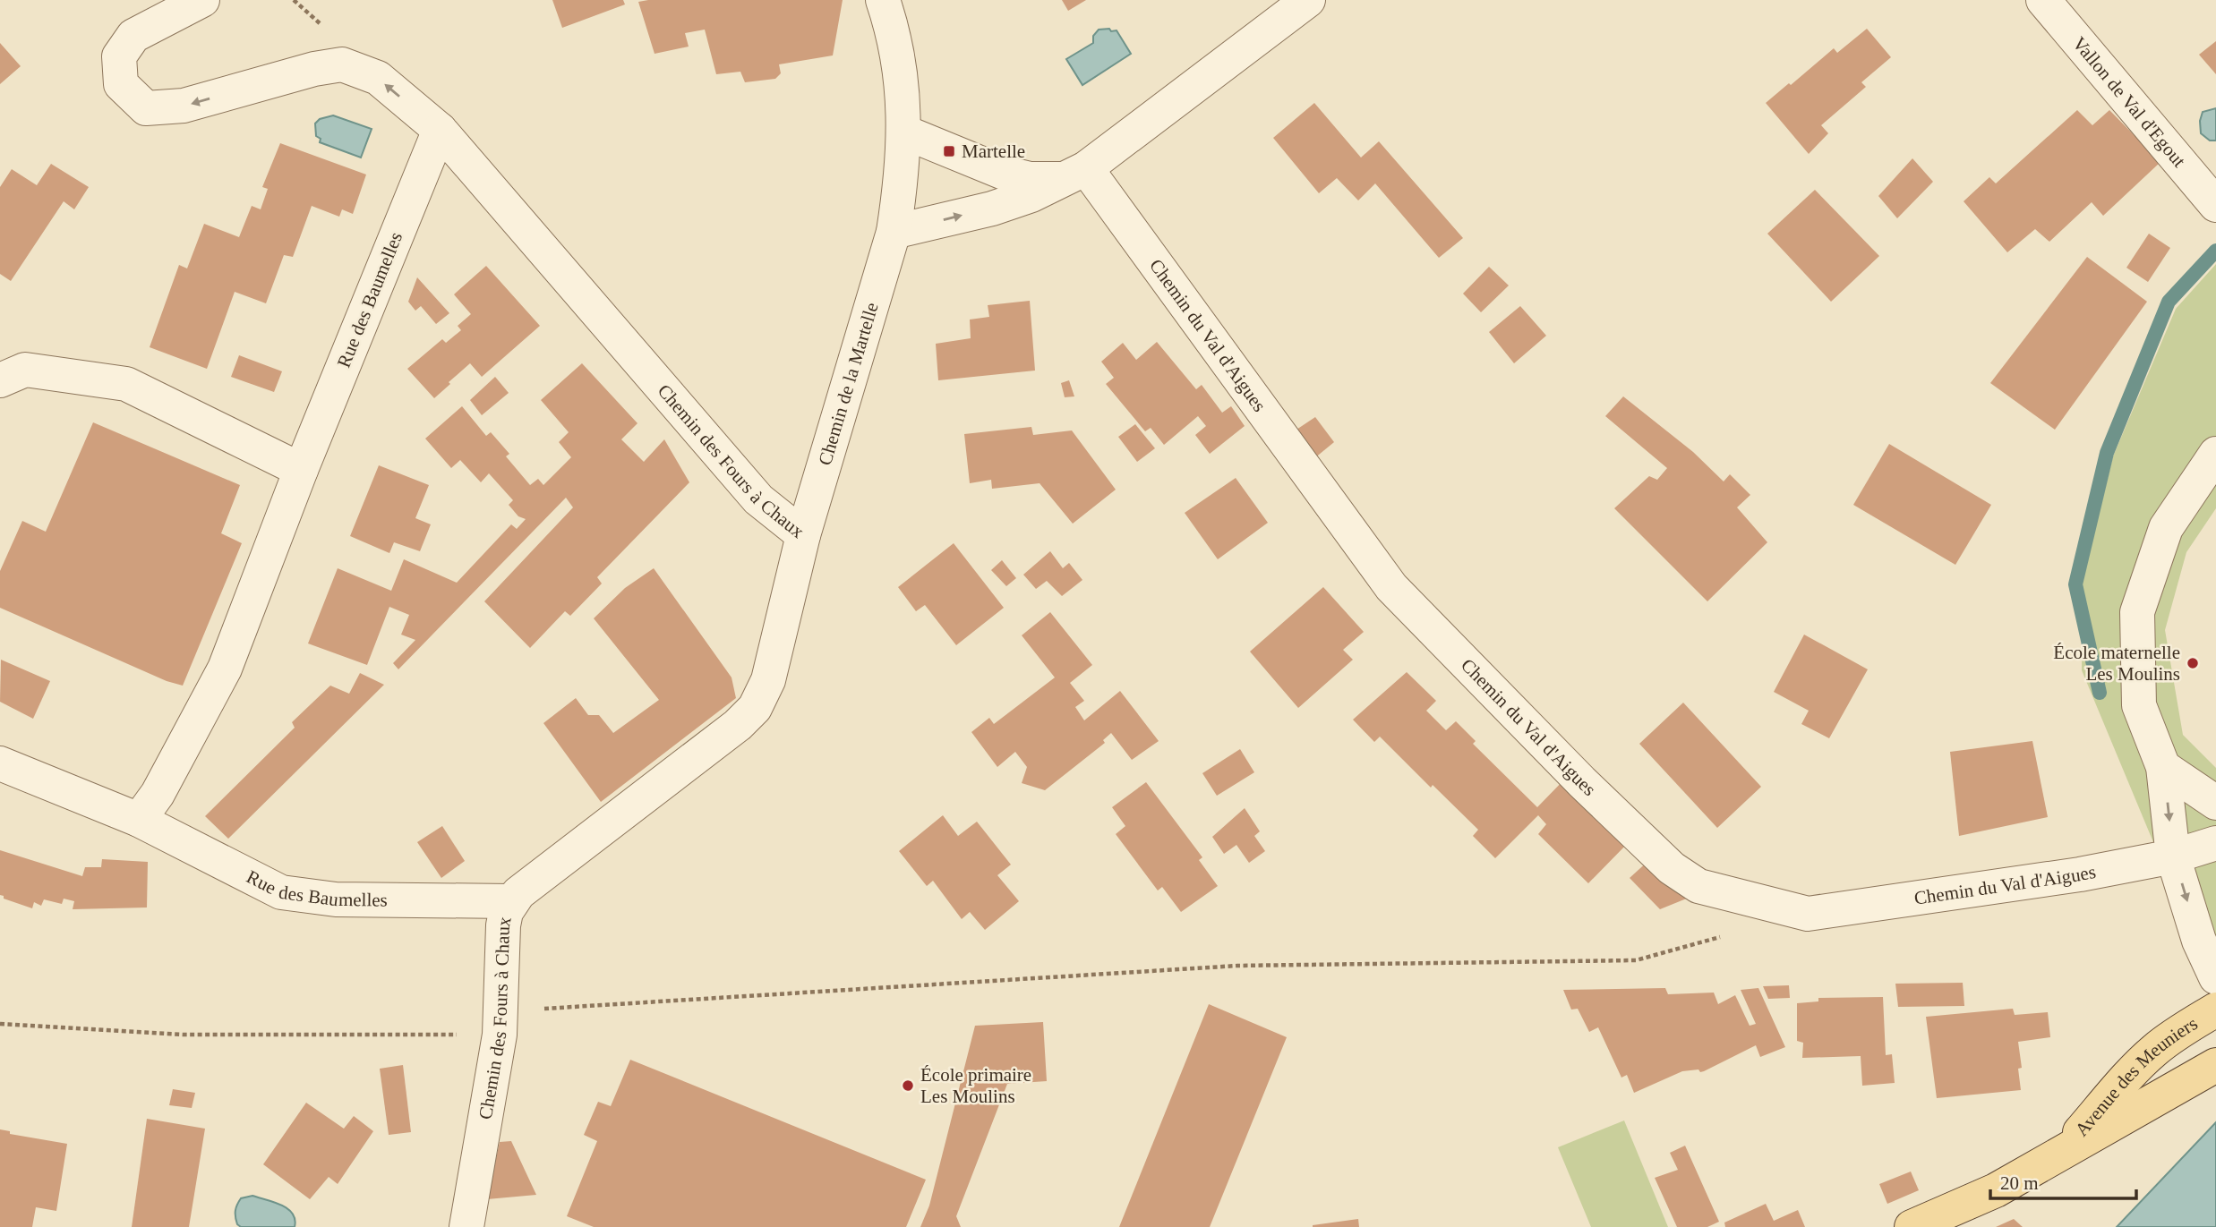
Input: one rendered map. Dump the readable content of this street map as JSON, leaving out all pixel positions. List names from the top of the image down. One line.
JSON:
{"streets":{"main road":["Avenue des Meuniers"],"street":["Vallon de Val d'Egout","Rue des Baumelles","Chemin du Val d'Aigues","Chemin de la Martelle","Chemin des Fours à Chaux"]},"crossings":[["Rue des Baumelles","Chemin des Fours à Chaux"],["Chemin de la Martelle","Chemin des Fours à Chaux"]],"places":{"transit":["Martelle"],"other":["École maternelle Les Moulins","École primaire Les Moulins"]},"scale_bar":"20 m"}
